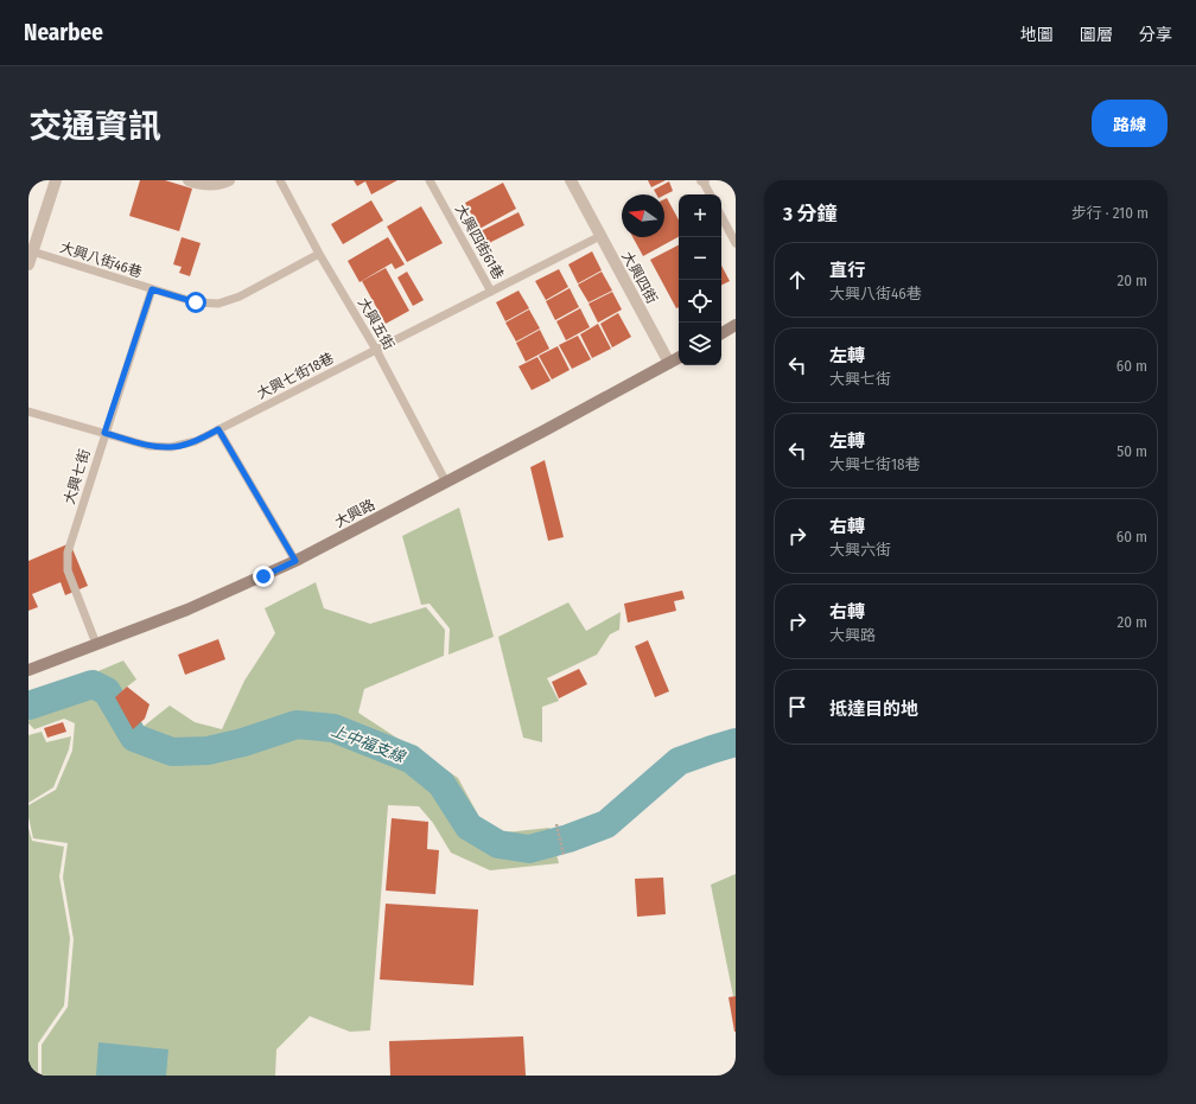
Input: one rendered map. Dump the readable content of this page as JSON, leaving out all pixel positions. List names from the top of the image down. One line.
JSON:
{"streets":{"street":["大興四街","大興路"],"lane":["大興四街61巷","大興八街46巷","大興五街","大興七街18巷","大興七街"]},"crossings":[["大興四街61巷","大興七街18巷"],["大興八街46巷","大興五街"],["大興八街46巷","大興七街"],["大興四街","大興七街18巷"],["大興四街","大興路"],["大興五街","大興七街18巷"],["大興五街","大興路"],["大興七街18巷","大興七街"],["大興七街","大興路"]],"water":["上中福支線"],"north":"left","page":{"header":"Nearbee","nav":["地圖","圖層","分享"],"title":"交通資訊","buttons":"路線","heading":["3 分鐘","步行 · 210 m"],"map_buttons":["+","−"],"list":[["直行","大興八街46巷","20 m"],["左轉","大興七街","60 m"],["左轉","大興七街18巷","50 m"],["右轉","大興六街","60 m"],["右轉","大興路","20 m"],"抵達目的地"]}}
